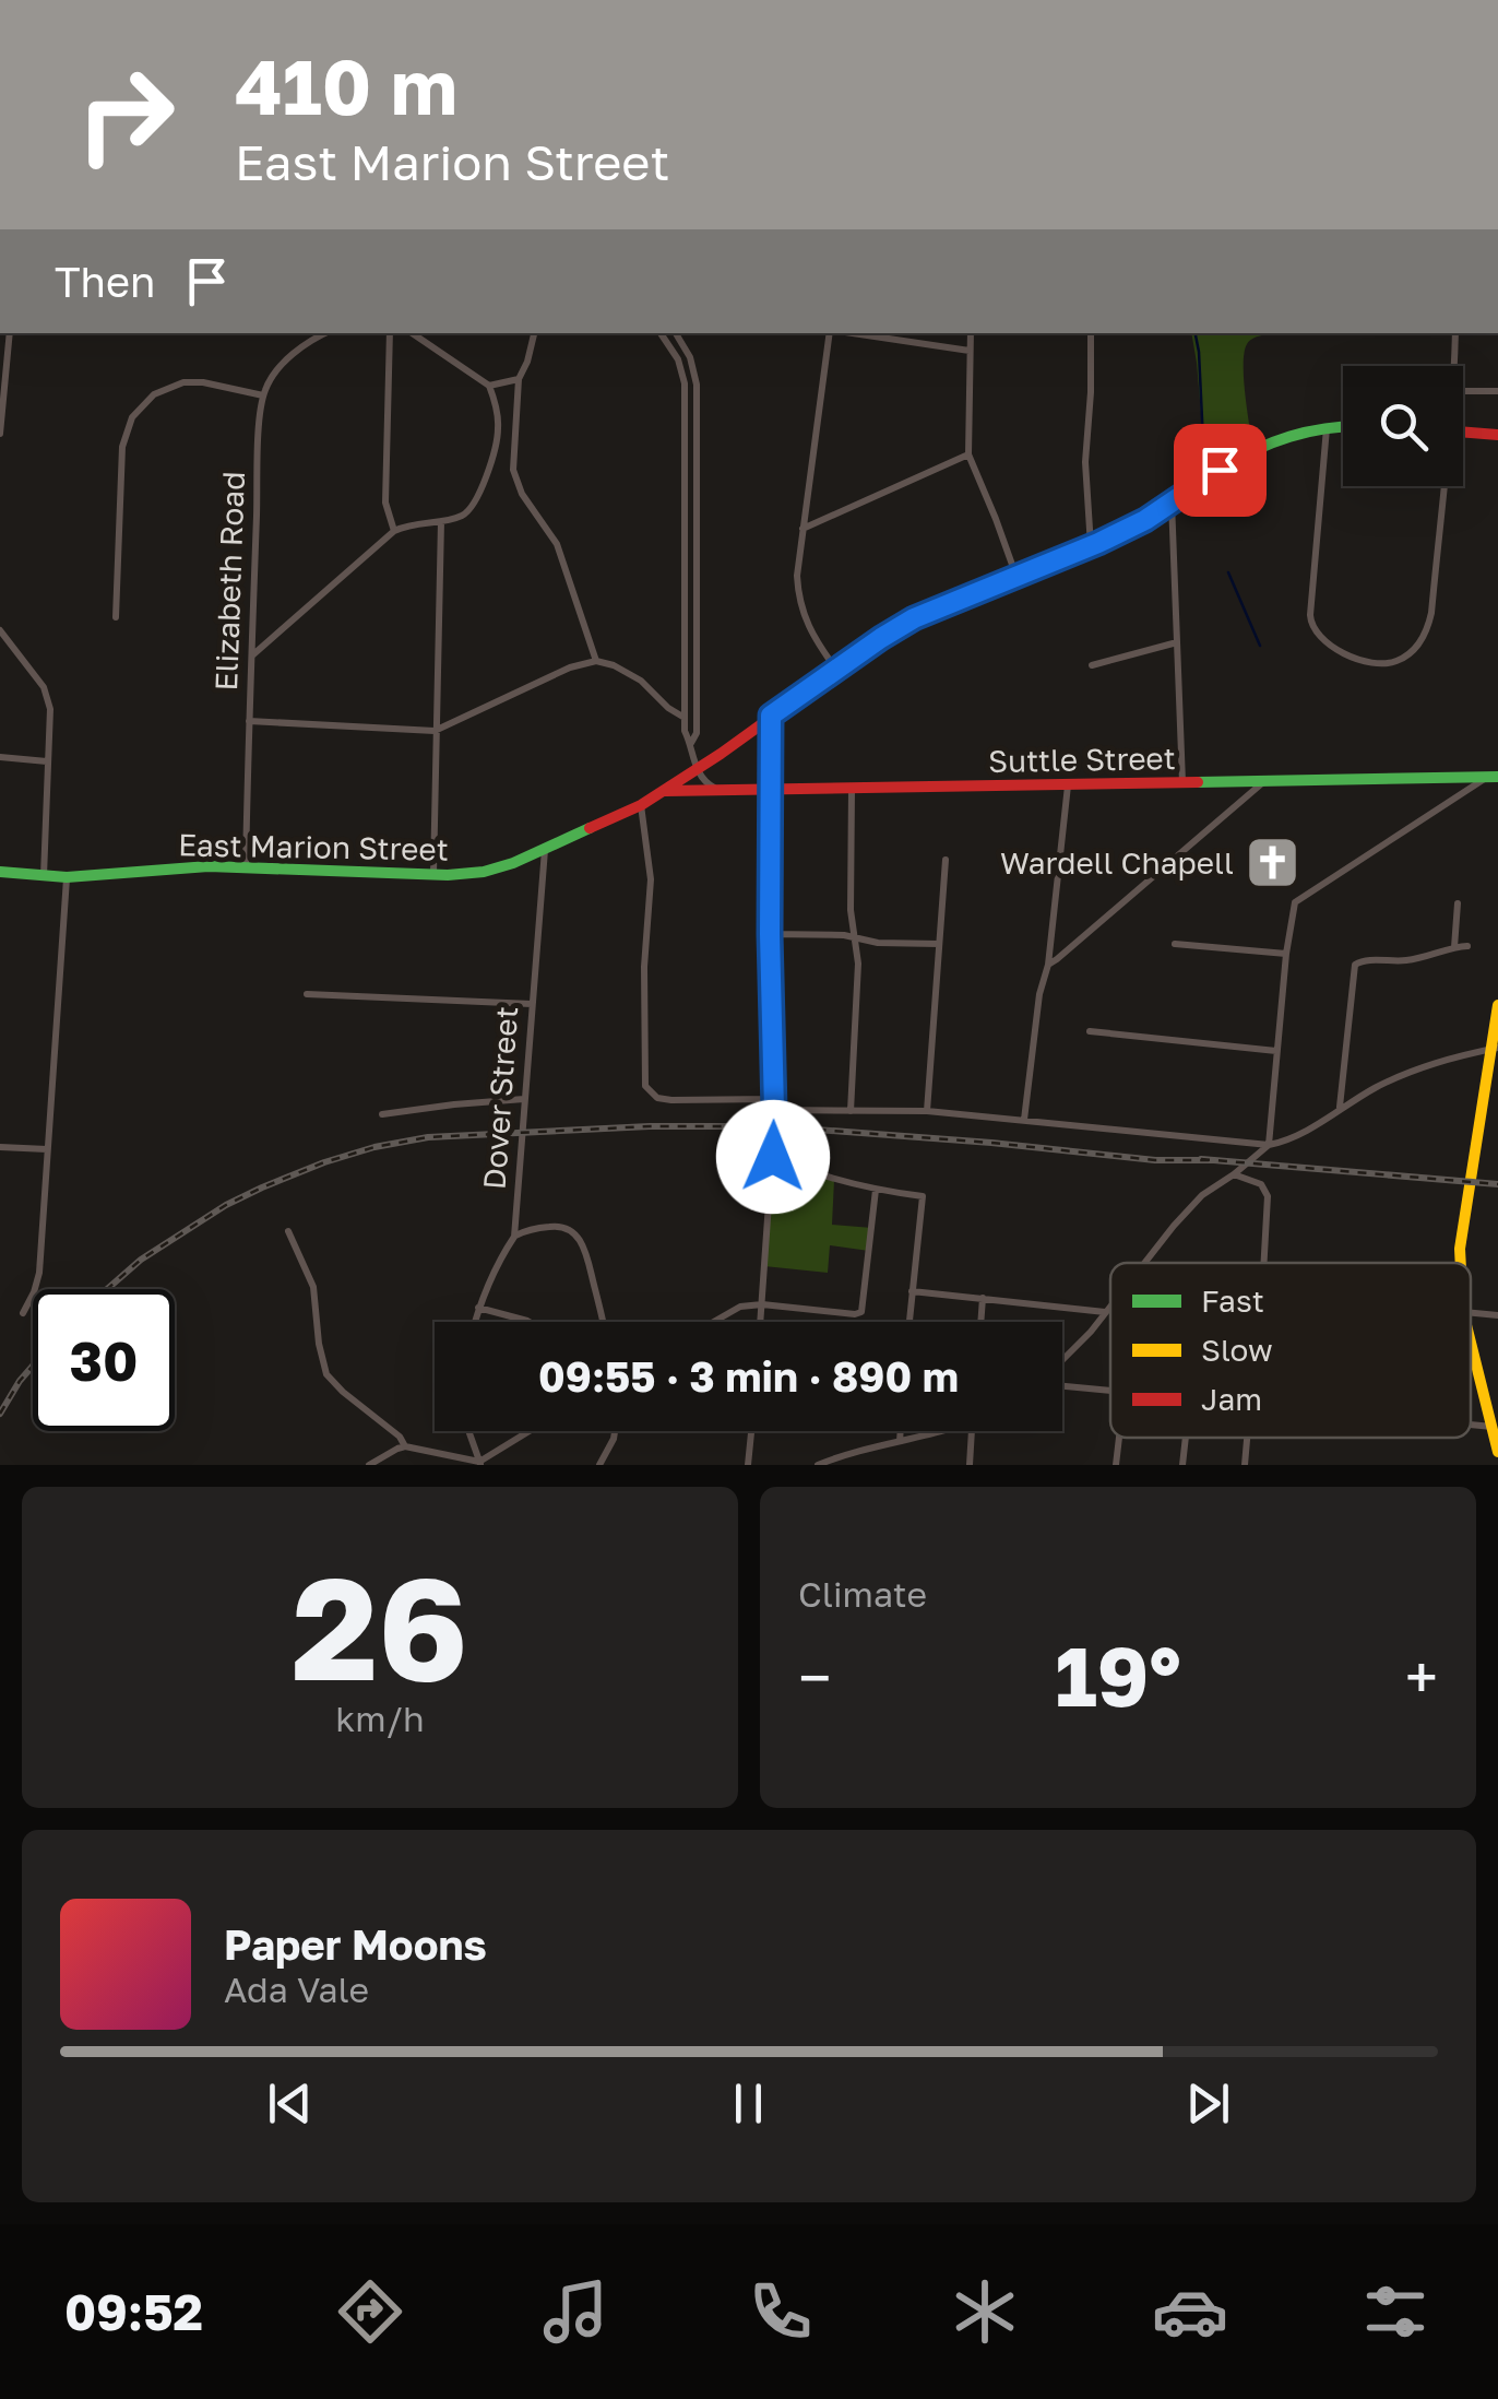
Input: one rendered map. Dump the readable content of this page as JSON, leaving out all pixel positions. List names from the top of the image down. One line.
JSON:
{"streets":{"main road":["Suttle Street","East Marion Street"],"street":["Elizabeth Road","Dover Street"]},"crossings":[["Elizabeth Road","East Marion Street"],["Suttle Street","East Marion Street"],["East Marion Street","Dover Street"]],"places":{"church":["Wardell Chapell"]},"legend":["Fast","Slow","Jam"],"page":{"turn":["410 m","East Marion Street"],"then":"Then","limit":"30","trip":"09:55 · 3 min · 890 m","tile":[["26","km/h"],"Climate"],"heat":["−","19°","+"],"song":["Paper Moons","Ada Vale"],"tabs":"09:52"}}
